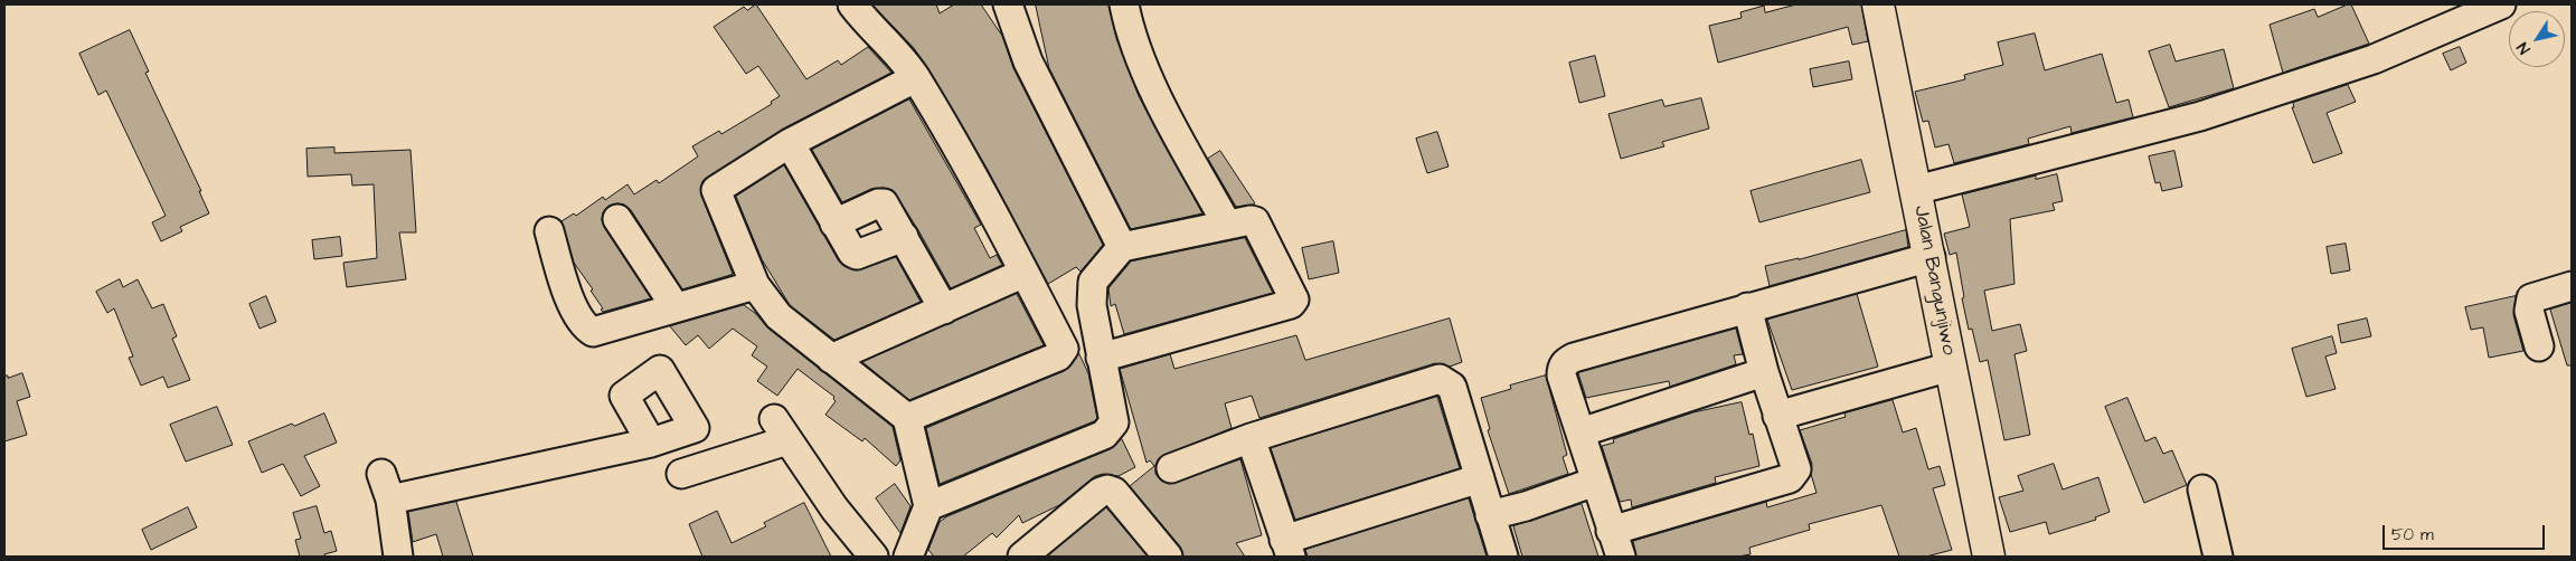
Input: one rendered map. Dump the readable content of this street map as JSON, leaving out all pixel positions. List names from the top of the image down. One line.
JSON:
{"streets":{"main road":["Jalan Bangunjiwo"]},"scale_bar":"50 m","north":"bottom left"}
